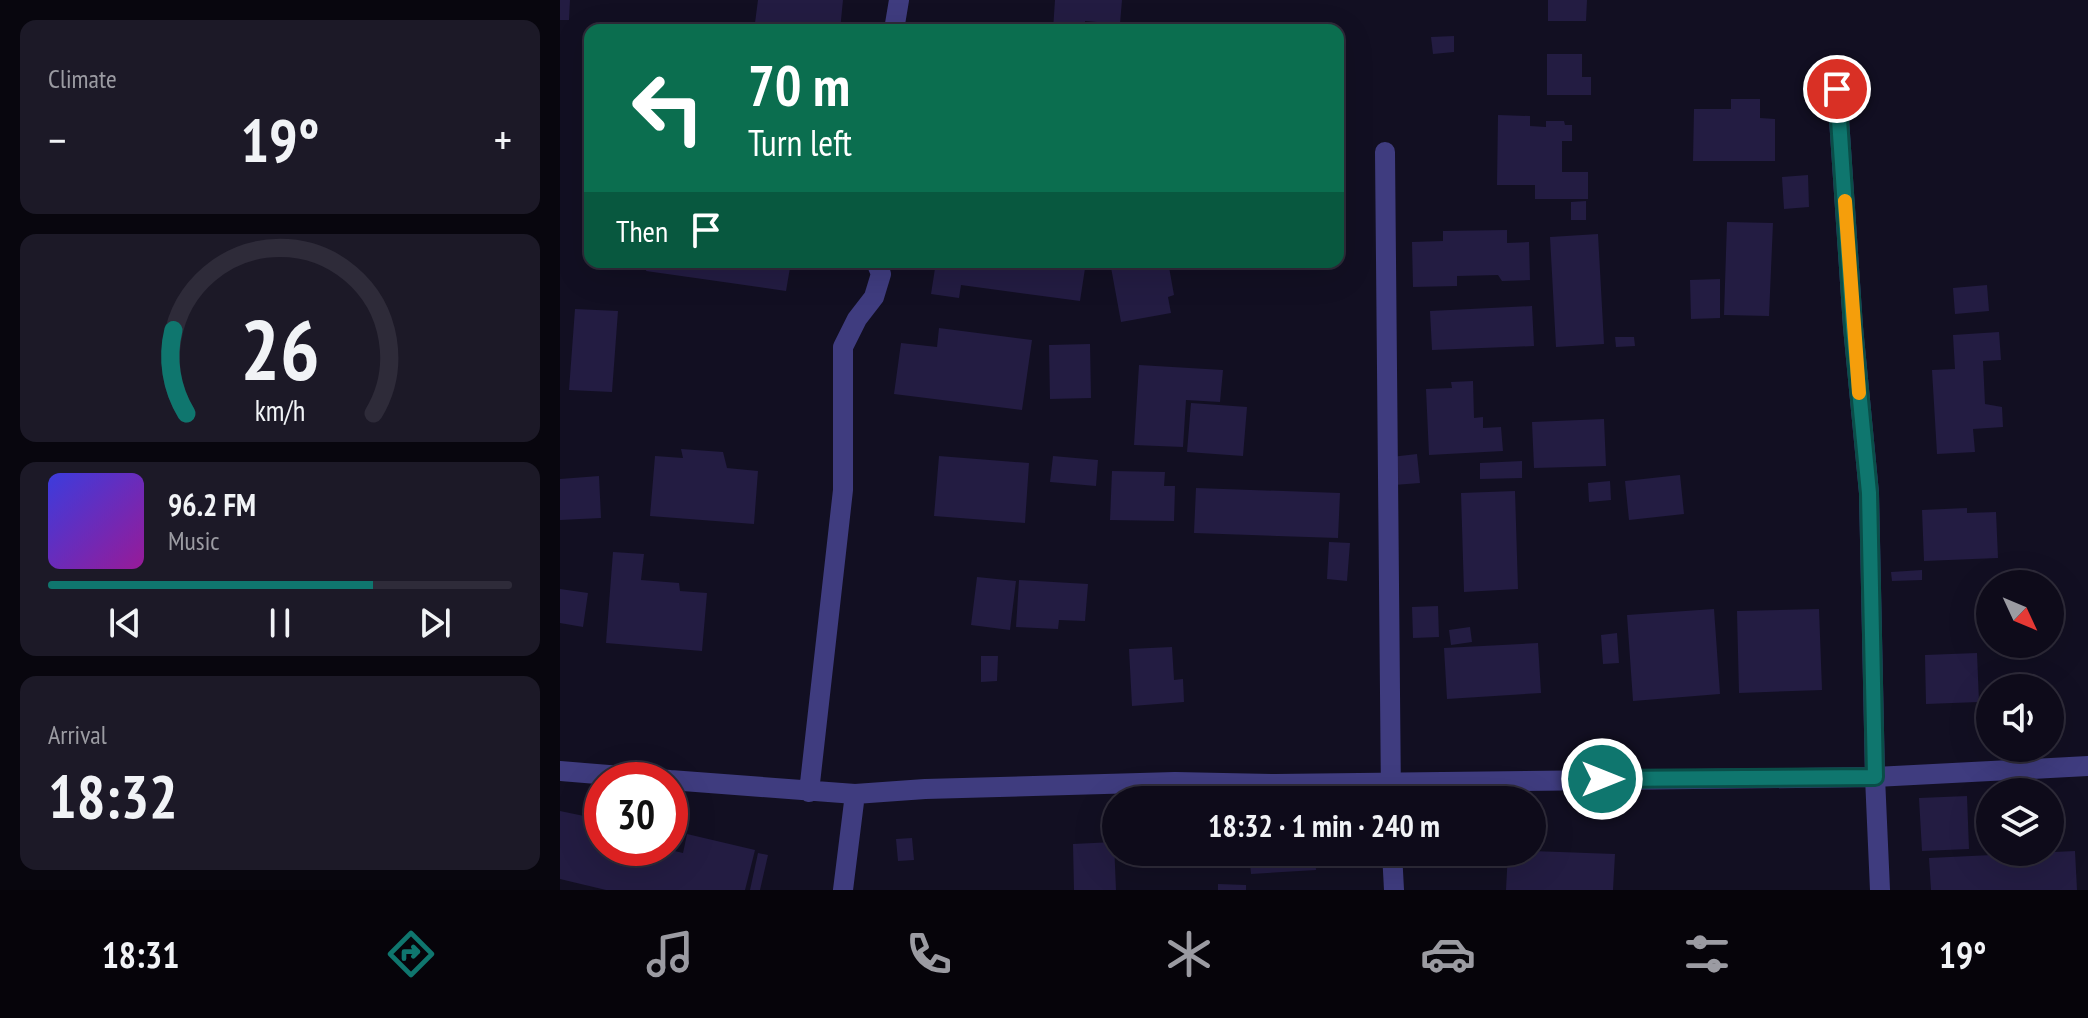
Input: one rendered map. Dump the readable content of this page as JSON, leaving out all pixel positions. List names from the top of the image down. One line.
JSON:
{"north":"bottom right","page":{"tile":["Climate",["Arrival","18:32"]],"turn":["70 m","Turn left"],"heat":["−","19°","+"],"then":"Then","song":["96.2 FM","Music"],"limit":"30","trip":"18:32 · 1 min · 240 m","tabs":["18:31","19°"],"gauge":["26","km/h"]}}
